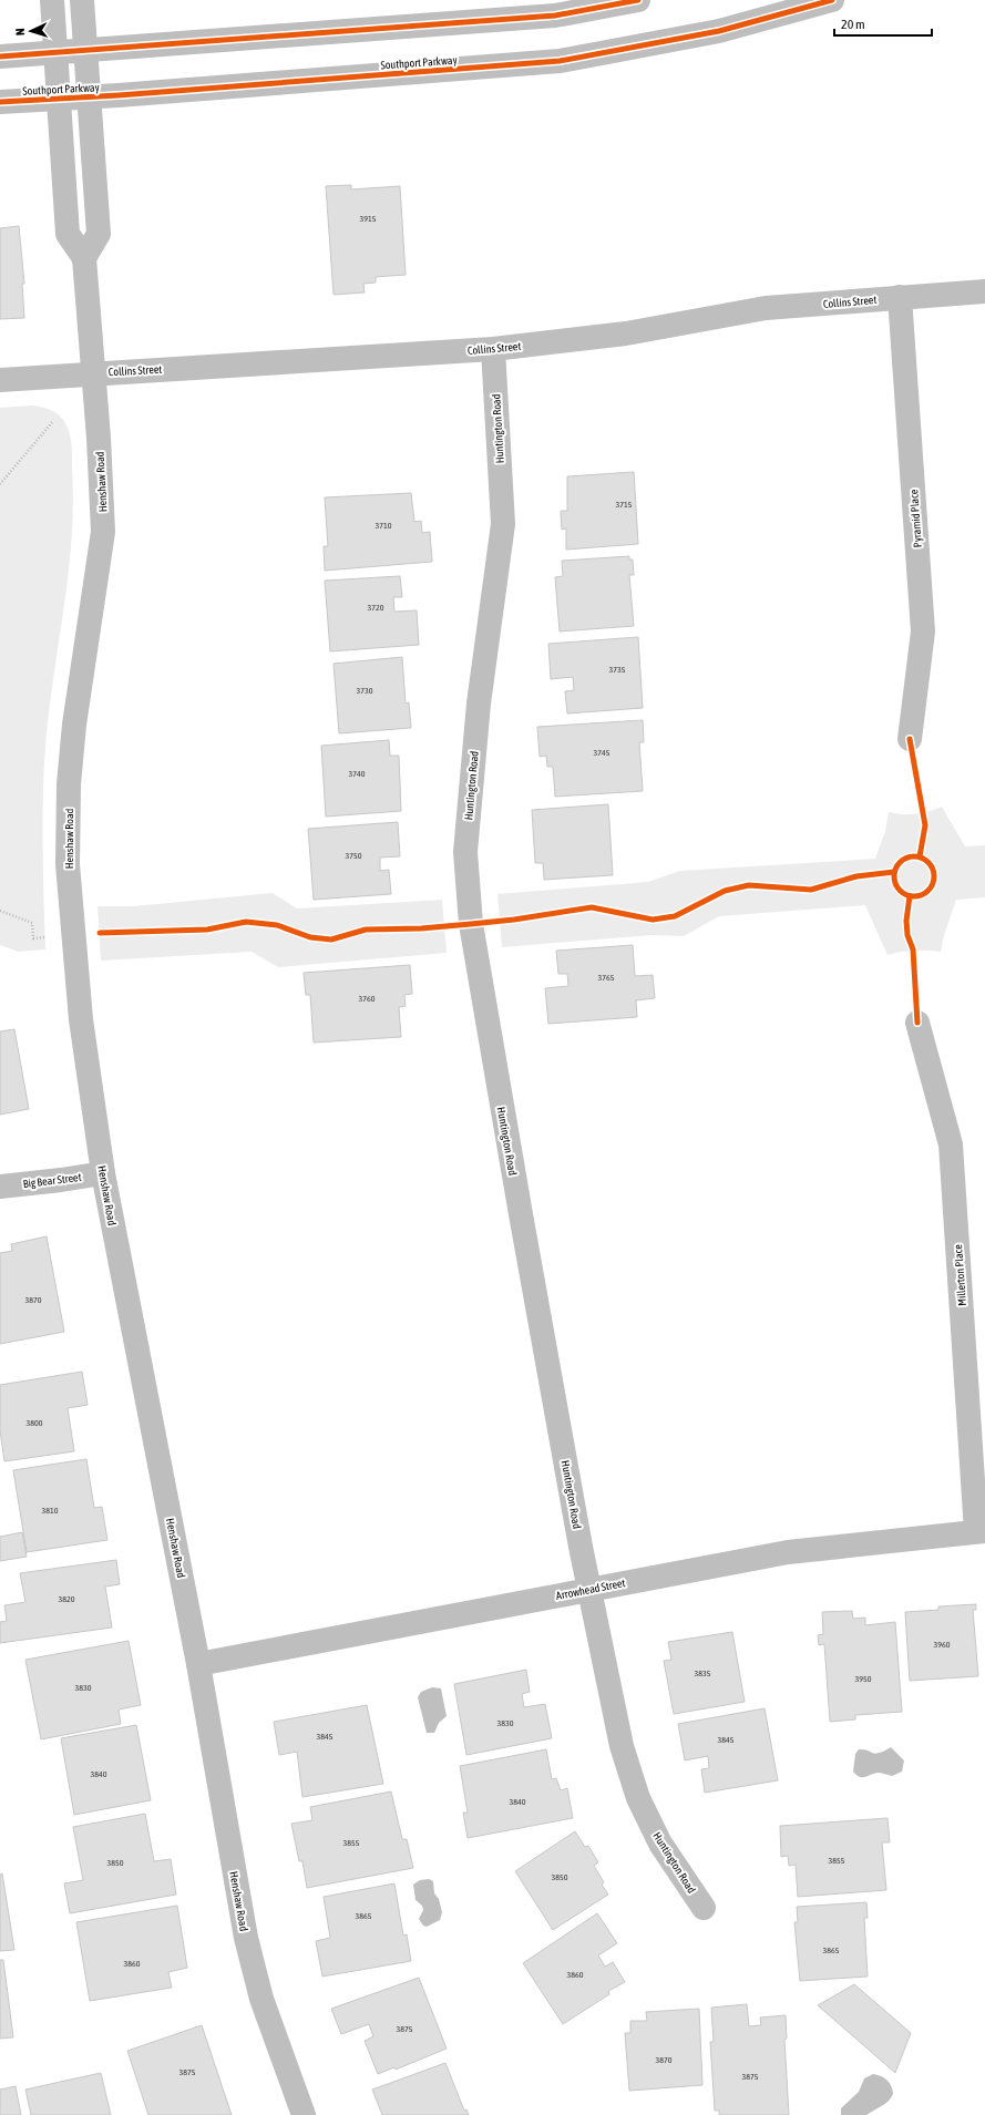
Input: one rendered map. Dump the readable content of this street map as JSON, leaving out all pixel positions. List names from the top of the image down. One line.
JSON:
{"streets":{"street":["Southport Parkway","Collins Street","Huntington Road","Henshaw Road","Pyramid Place","Big Bear Street","Millerton Place","Arrowhead Street"]},"crossings":[["Southport Parkway","Henshaw Road"],["Collins Street","Huntington Road"],["Collins Street","Henshaw Road"],["Collins Street","Pyramid Place"],["Huntington Road","Arrowhead Street"],["Henshaw Road","Big Bear Street"],["Henshaw Road","Arrowhead Street"],["Millerton Place","Arrowhead Street"]],"house_numbers":["3915","3715","3710","3720","3735","3730","3745","3740","3750","3765","3760","3870","3800","3810","3820","3960","3835","3950","3830","3830","3845","3845","3840","3840","3855","3855","3850","3850","3865","3865","3860","3860","3875","3870","3875","3875"],"scale_bar":"20 m","north":"left"}
